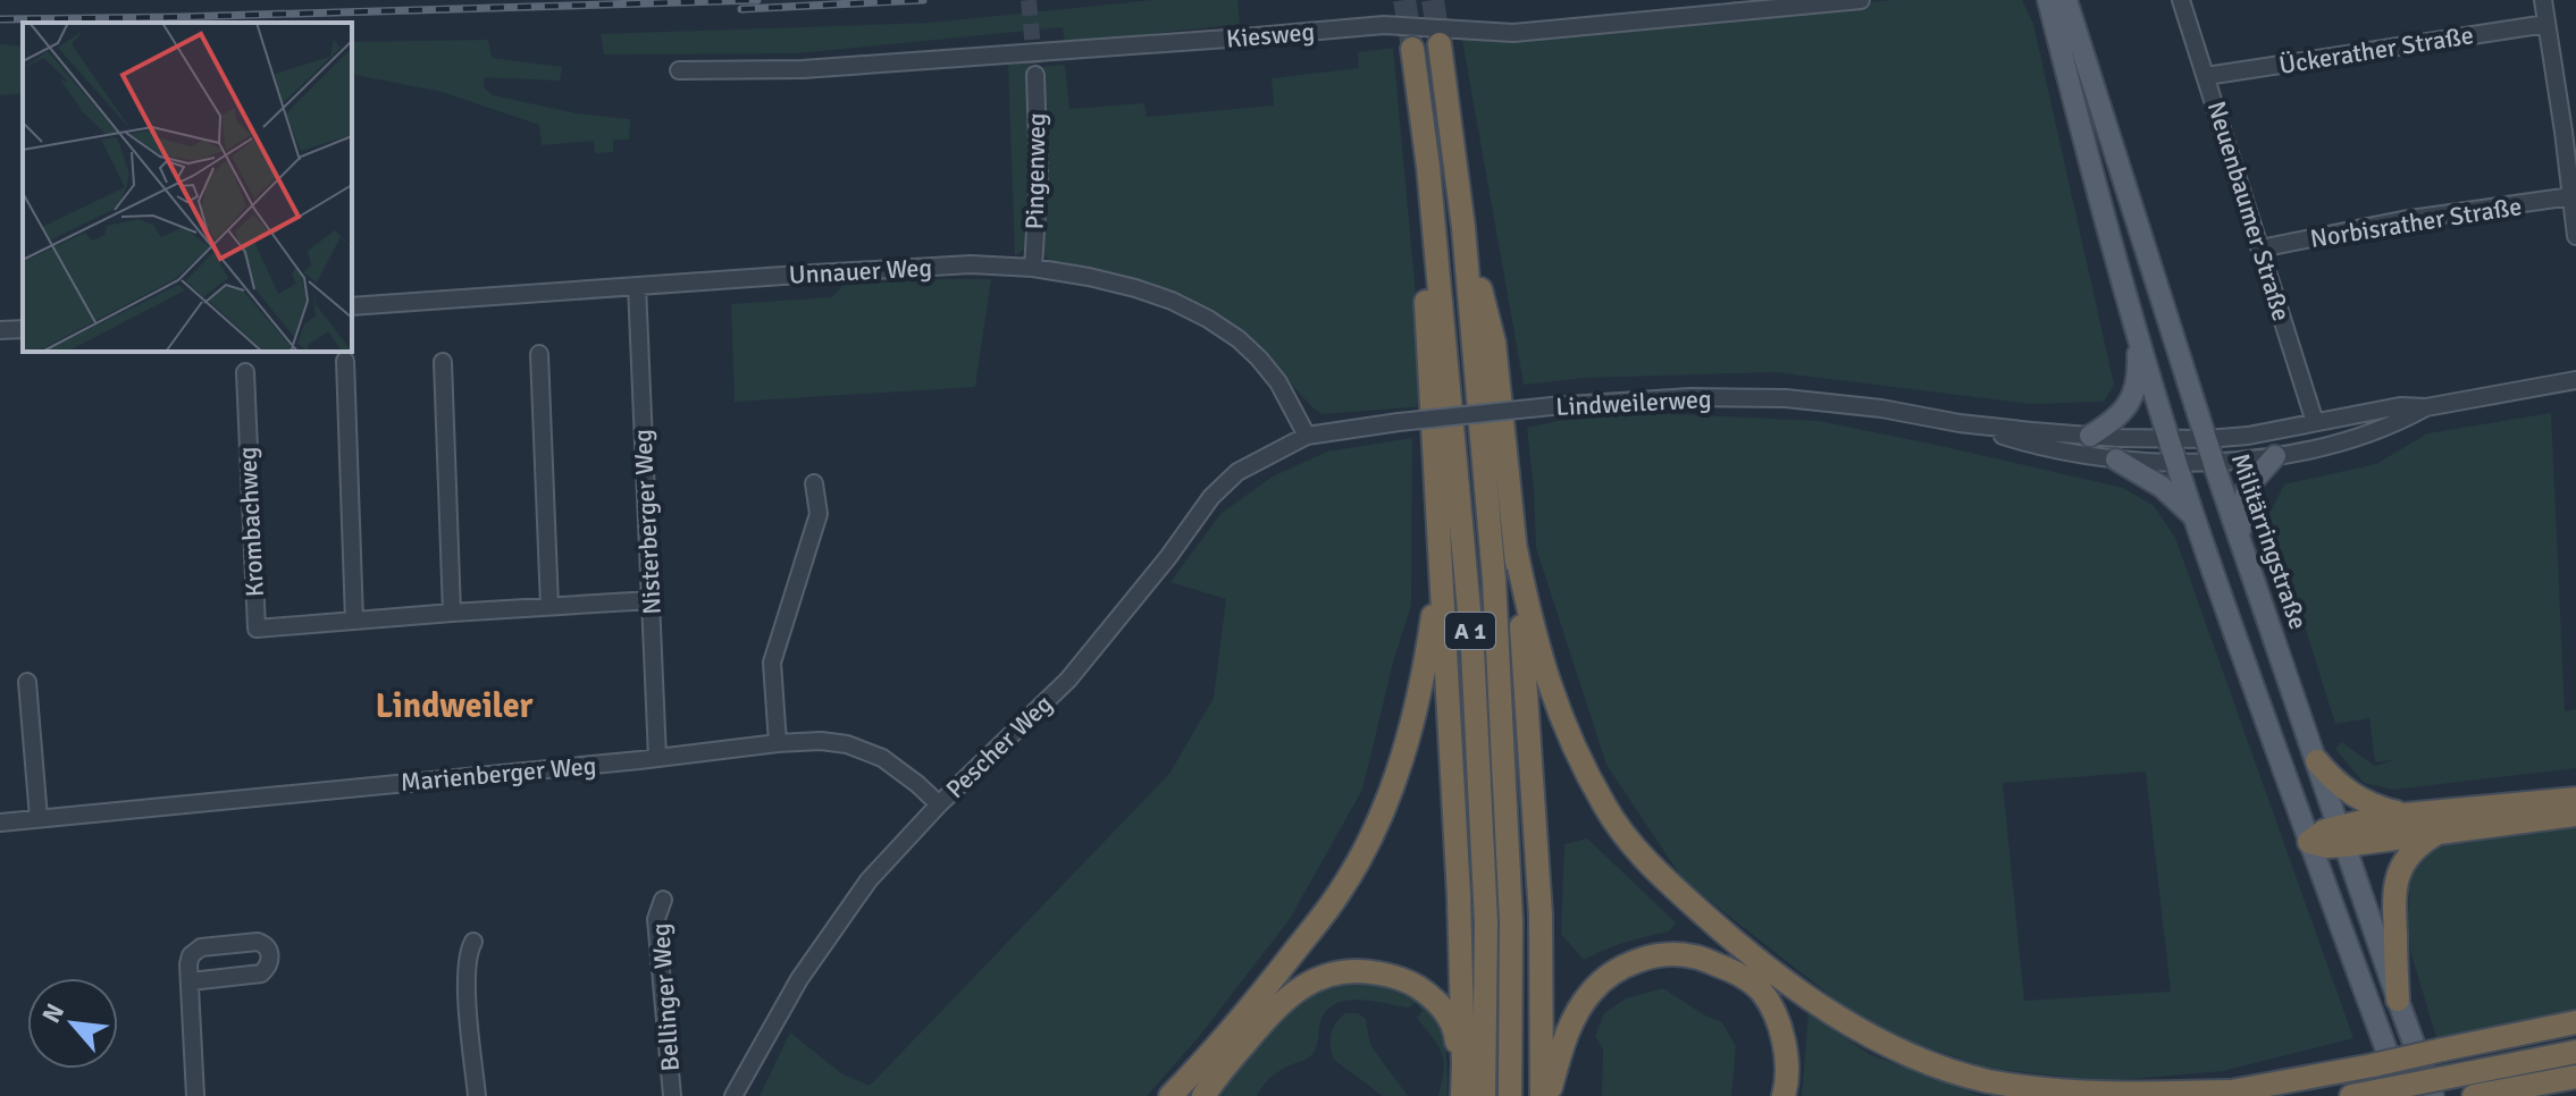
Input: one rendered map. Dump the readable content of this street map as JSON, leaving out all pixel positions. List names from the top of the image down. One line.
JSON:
{"streets":{"highway":["A 1"],"main road":["Militärringstraße"],"street":["Kiesweg","Ückerather Straße","Pingenweg","Neuenbaumer Straße","Norbisrather Straße","Unnauer Weg","Lindweilerweg","Krombachweg","Nisterberger Weg","Pescher Weg","Marienberger Weg","Bellinger Weg"]},"crossings":[["Ückerather Straße","Neuenbaumer Straße"],["Pingenweg","Unnauer Weg"],["Neuenbaumer Straße","Norbisrather Straße"],["Neuenbaumer Straße","Lindweilerweg"],["Unnauer Weg","Lindweilerweg"],["Unnauer Weg","Nisterberger Weg"],["Unnauer Weg","Pescher Weg"],["Lindweilerweg","Militärringstraße"],["Lindweilerweg","Pescher Weg"],["Krombachweg","Nisterberger Weg"],["Nisterberger Weg","Marienberger Weg"],["Pescher Weg","Marienberger Weg"]],"districts":["Lindweiler"],"north":"top left"}
